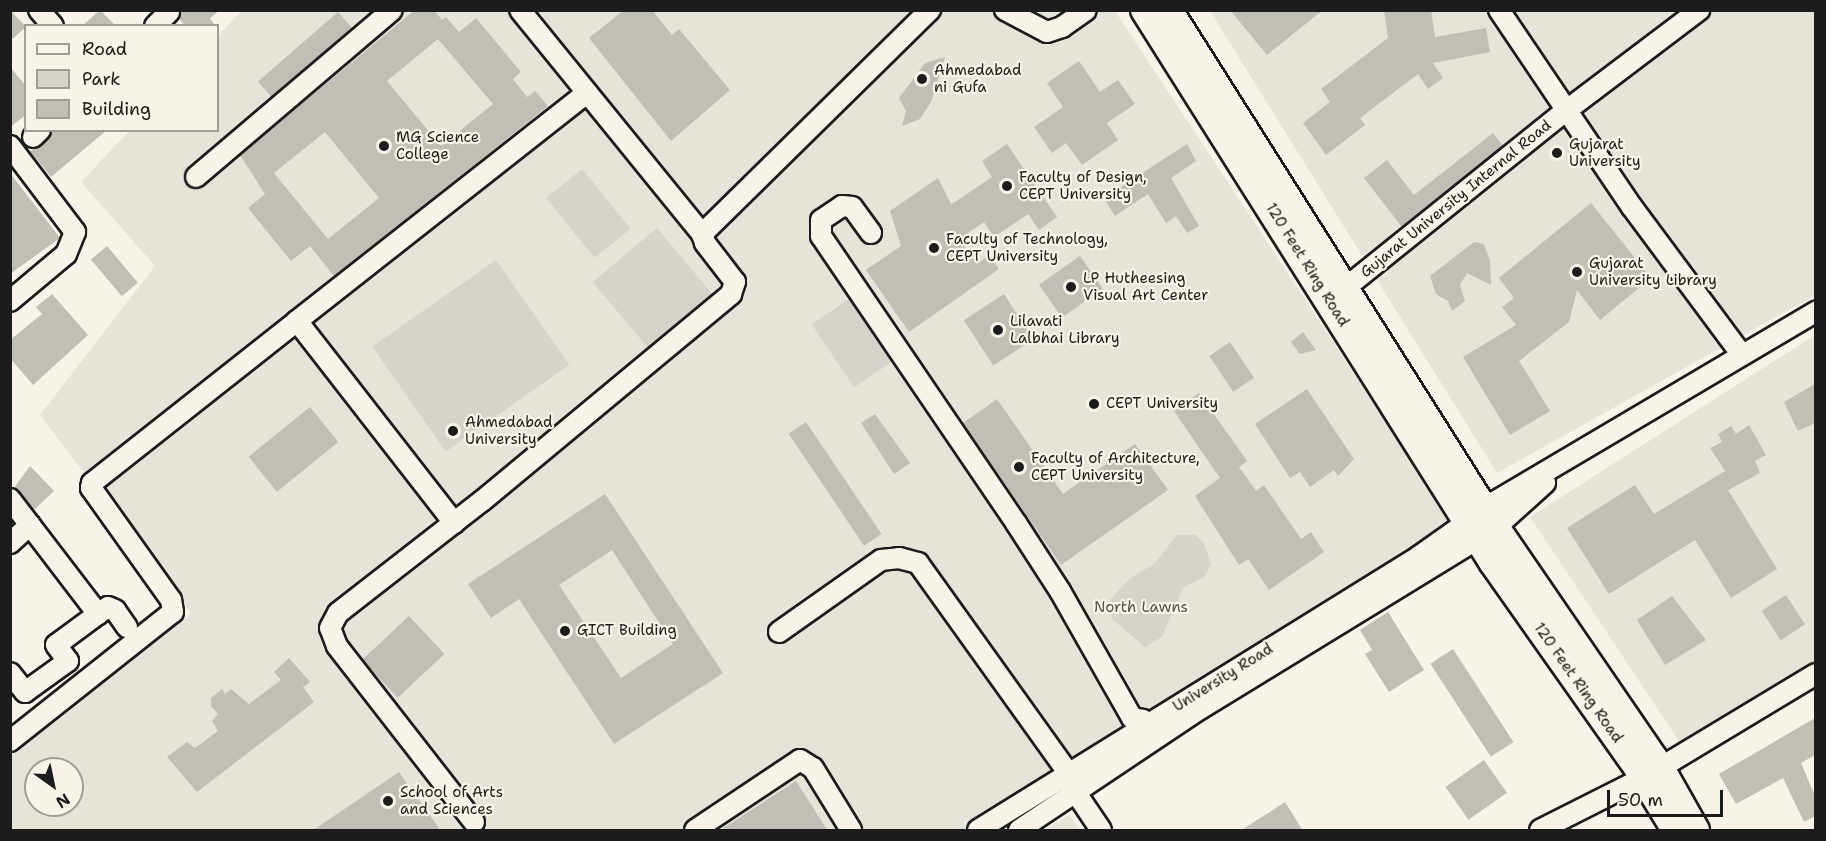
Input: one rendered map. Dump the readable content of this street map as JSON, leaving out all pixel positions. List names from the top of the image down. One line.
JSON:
{"streets":{"main road":["120 Feet Ring Road"],"street":["Gujarat University Internal Road","University Road"]},"crossings":[["Gujarat University Internal Road","120 Feet Ring Road"],["120 Feet Ring Road","University Road"]],"parks":["North Lawns"],"places":["Ahmedabad ni Gufa","MG Science College","Gujarat University","Faculty of Design, CEPT University","Faculty of Technology, CEPT University","Gujarat University Library","LP Hutheesing Visual Art Center","Lilavati Lalbhai Library","CEPT University","Ahmedabad University","Faculty of Architecture, CEPT University","GICT Building","School of Arts and Sciences"],"legend":["Road","Park","Building"],"scale_bar":"50 m","north":"bottom right"}
